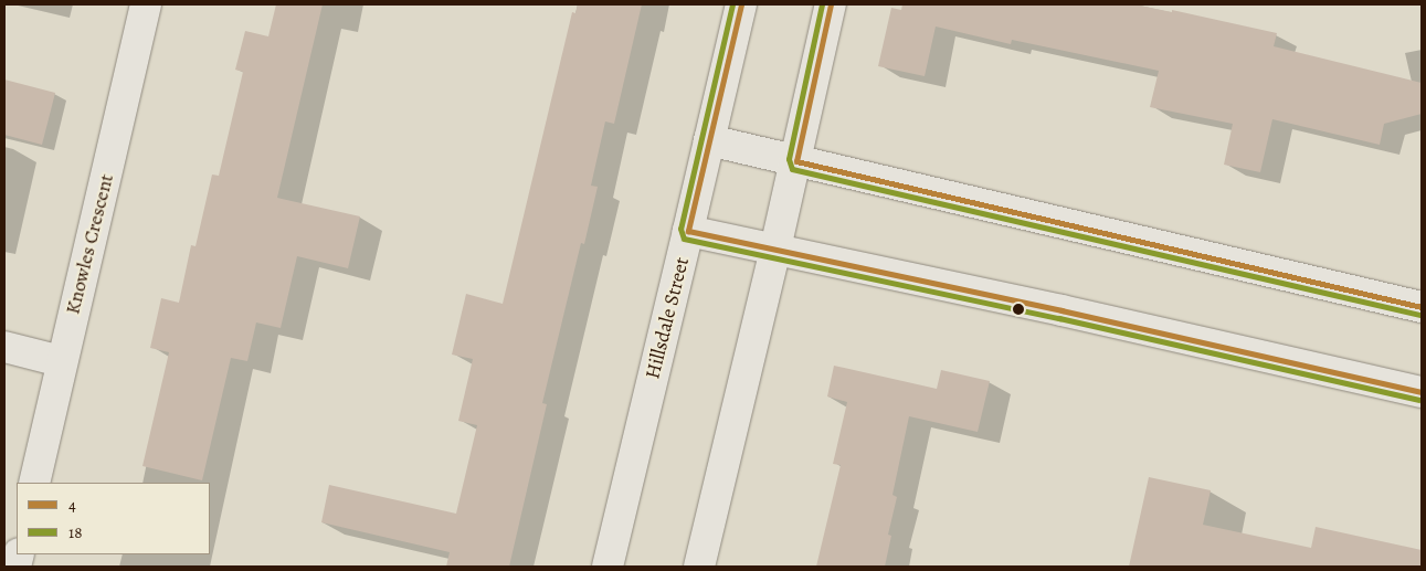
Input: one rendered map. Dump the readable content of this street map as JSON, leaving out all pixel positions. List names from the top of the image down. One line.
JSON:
{"streets":{"street":["Knowles Crescent","Hillsdale Street"]},"lines":["transit line 4","transit line 18"],"legend":["4","18"]}
